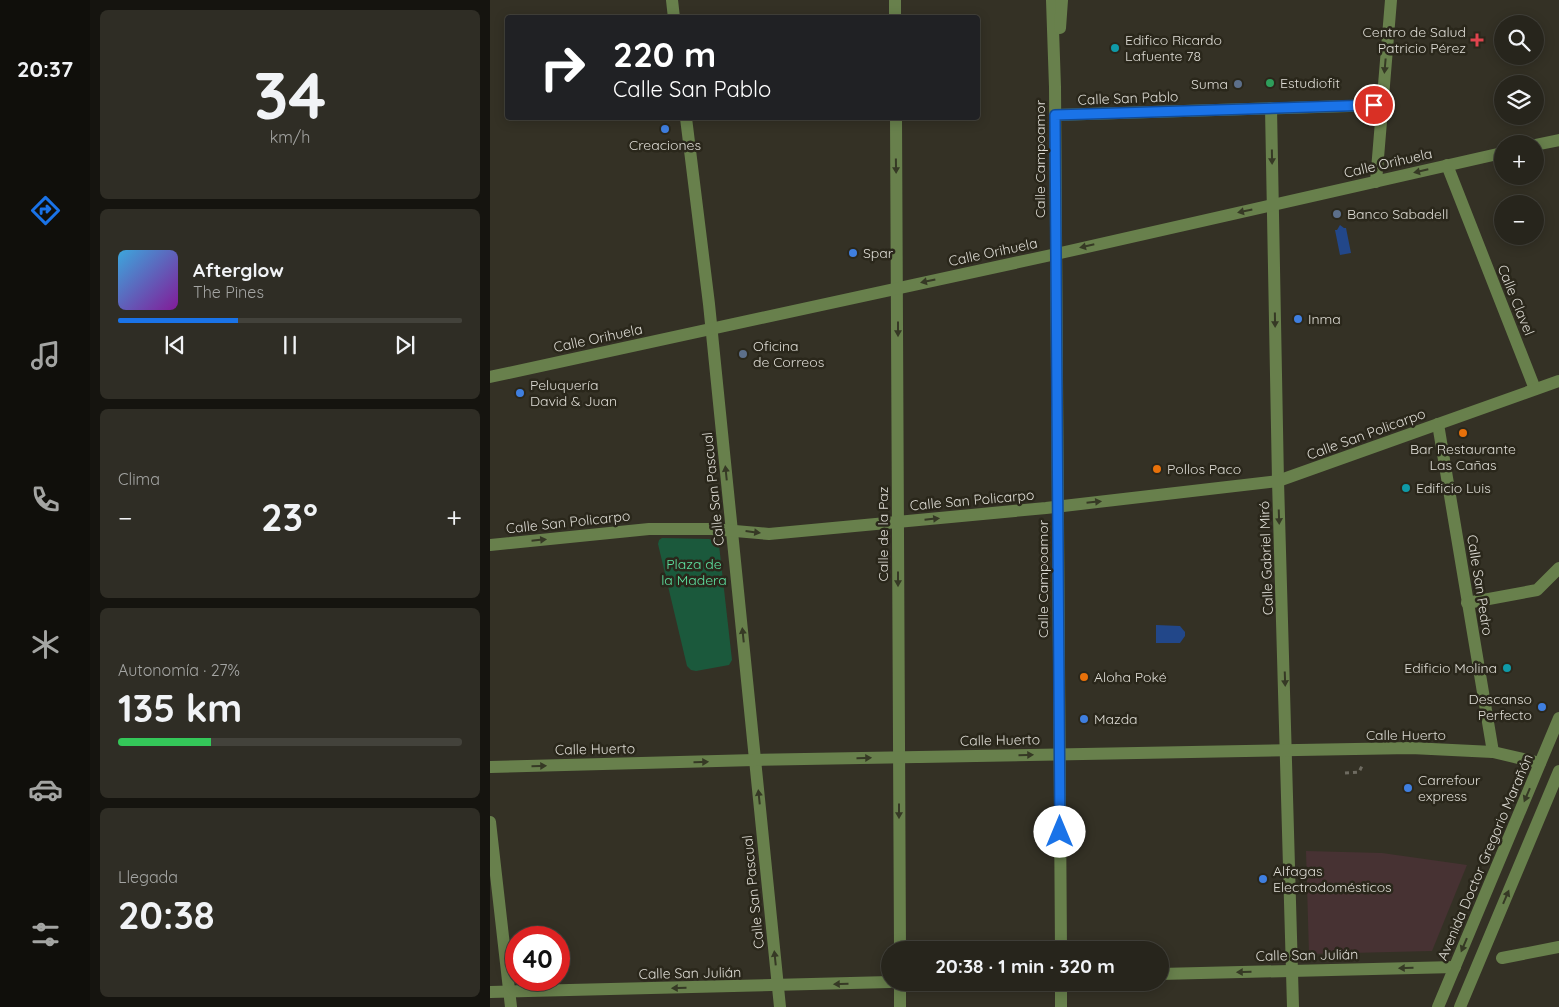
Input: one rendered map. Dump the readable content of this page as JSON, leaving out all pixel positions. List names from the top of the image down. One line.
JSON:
{"streets":{"street":["Calle San Pablo","Calle Campoamor","Calle Orihuela","Calle Clavel","Calle San Policarpo","Calle San Pascual","Calle de la Paz","Calle Gabriel Miró","Calle San Pedro","Calle Huerto","Avenida Doctor Gregorio Marañón","Calle San Julián"]},"crossings":[["Calle San Pablo","Calle Campoamor"],["Calle San Pablo","Calle Gabriel Miró"],["Calle Campoamor","Calle Orihuela"],["Calle Campoamor","Calle San Policarpo"],["Calle Campoamor","Calle Huerto"],["Calle Orihuela","Calle Clavel"],["Calle Orihuela","Calle San Pascual"],["Calle Orihuela","Calle de la Paz"],["Calle Orihuela","Calle Gabriel Miró"],["Calle Clavel","Calle San Policarpo"],["Calle San Policarpo","Calle San Pascual"],["Calle San Policarpo","Calle de la Paz"],["Calle San Policarpo","Calle Gabriel Miró"],["Calle San Policarpo","Calle San Pedro"],["Calle San Pascual","Calle Huerto"],["Calle San Pascual","Calle San Julián"],["Calle de la Paz","Calle Huerto"],["Calle Gabriel Miró","Calle Huerto"],["Calle Gabriel Miró","Calle San Julián"],["Calle San Pedro","Calle Huerto"],["Calle Huerto","Avenida Doctor Gregorio Marañón"],["Avenida Doctor Gregorio Marañón","Calle San Julián"]],"one_way":["Calle Orihuela","Calle San Policarpo","Calle San Pascual","Calle de la Paz","Calle Gabriel Miró","Calle Huerto","Calle San Julián"],"parks":["Plaza de la Madera"],"places":{"health":["Centro de Salud Patricio Pérez"],"other":["Edifico Ricardo Lafuente 78","Estudiofit","Suma","Creaciones","Banco Sabadell","Spar","Inma","Oficina de Correos","Peluquería David & Juan","Bar Restaurante Las Cañas","Pollos Paco","Edificio Luis","Edificio Molina","Aloha Poké","Descanso Perfecto","Mazda","Carrefour express","Alfagas Electrodomésticos"]},"page":{"tabs":"20:37","tile":[["34","km/h"],"Clima",["Autonomía · 27%","135 km"],["Llegada","20:38"]],"map_buttons":["+","−"],"turn":["220 m","Calle San Pablo"],"song":["Afterglow","The Pines"],"heat":["−","23°","+"],"limit":"40","trip":"20:38 · 1 min · 320 m"}}
